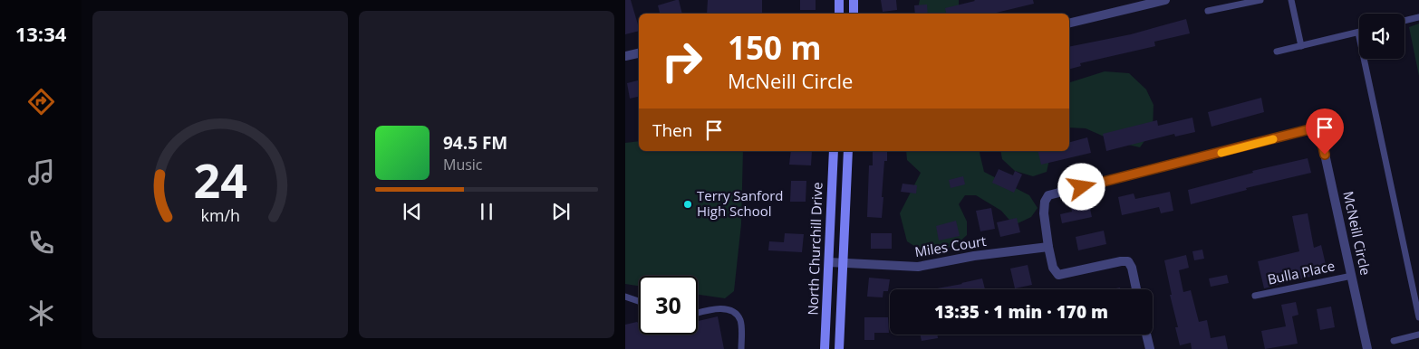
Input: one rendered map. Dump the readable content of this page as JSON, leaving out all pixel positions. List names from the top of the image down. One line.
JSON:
{"streets":{"street":["McNeill Circle","Miles Court","North Churchill Drive"],"lane":["Bulla Place"]},"crossings":[["McNeill Circle","Miles Court"],["McNeill Circle","Bulla Place"],["Miles Court","North Churchill Drive"]],"places":["Terry Sanford High School"],"page":{"tabs":"13:34","turn":["150 m","McNeill Circle"],"then":"Then","song":["94.5 FM","Music"],"limit":"30","trip":"13:35 · 1 min · 170 m","gauge":["24","km/h"]}}
